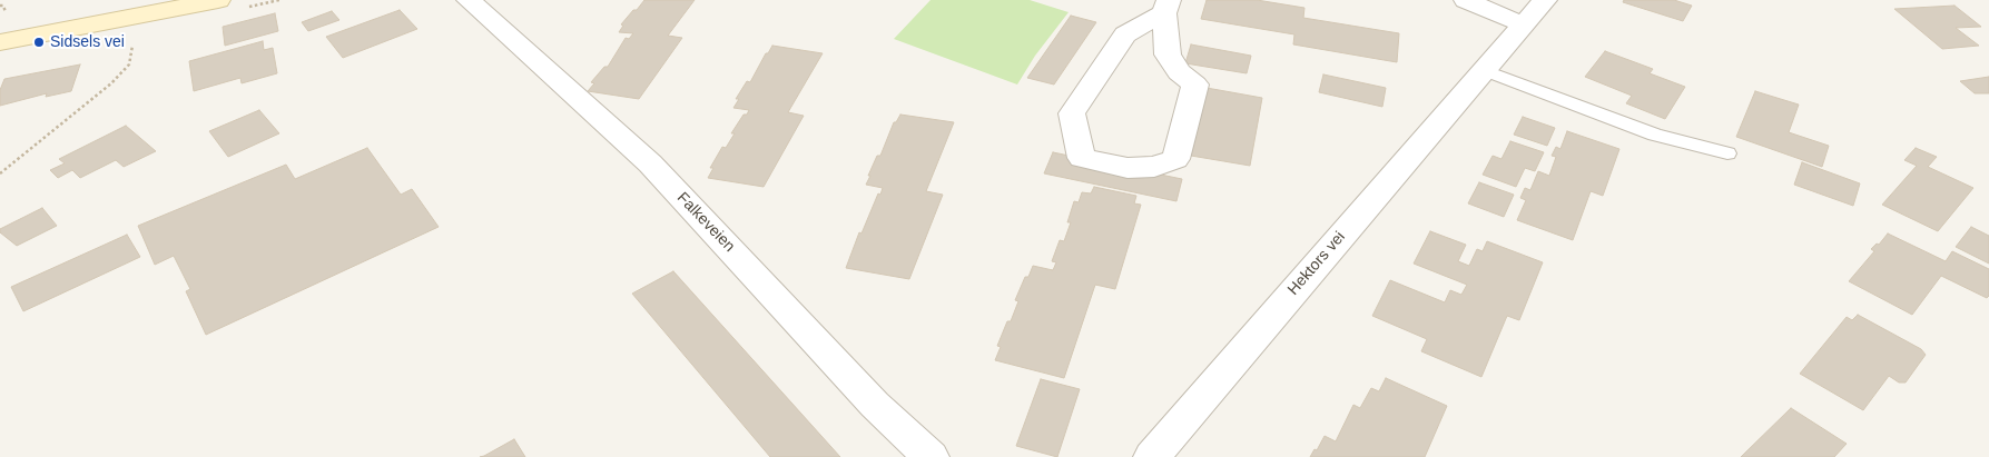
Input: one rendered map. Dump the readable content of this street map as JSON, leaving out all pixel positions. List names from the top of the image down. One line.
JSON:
{"streets":{"street":["Falkeveien","Hektors vei"]},"places":["Sidsels vei"]}
